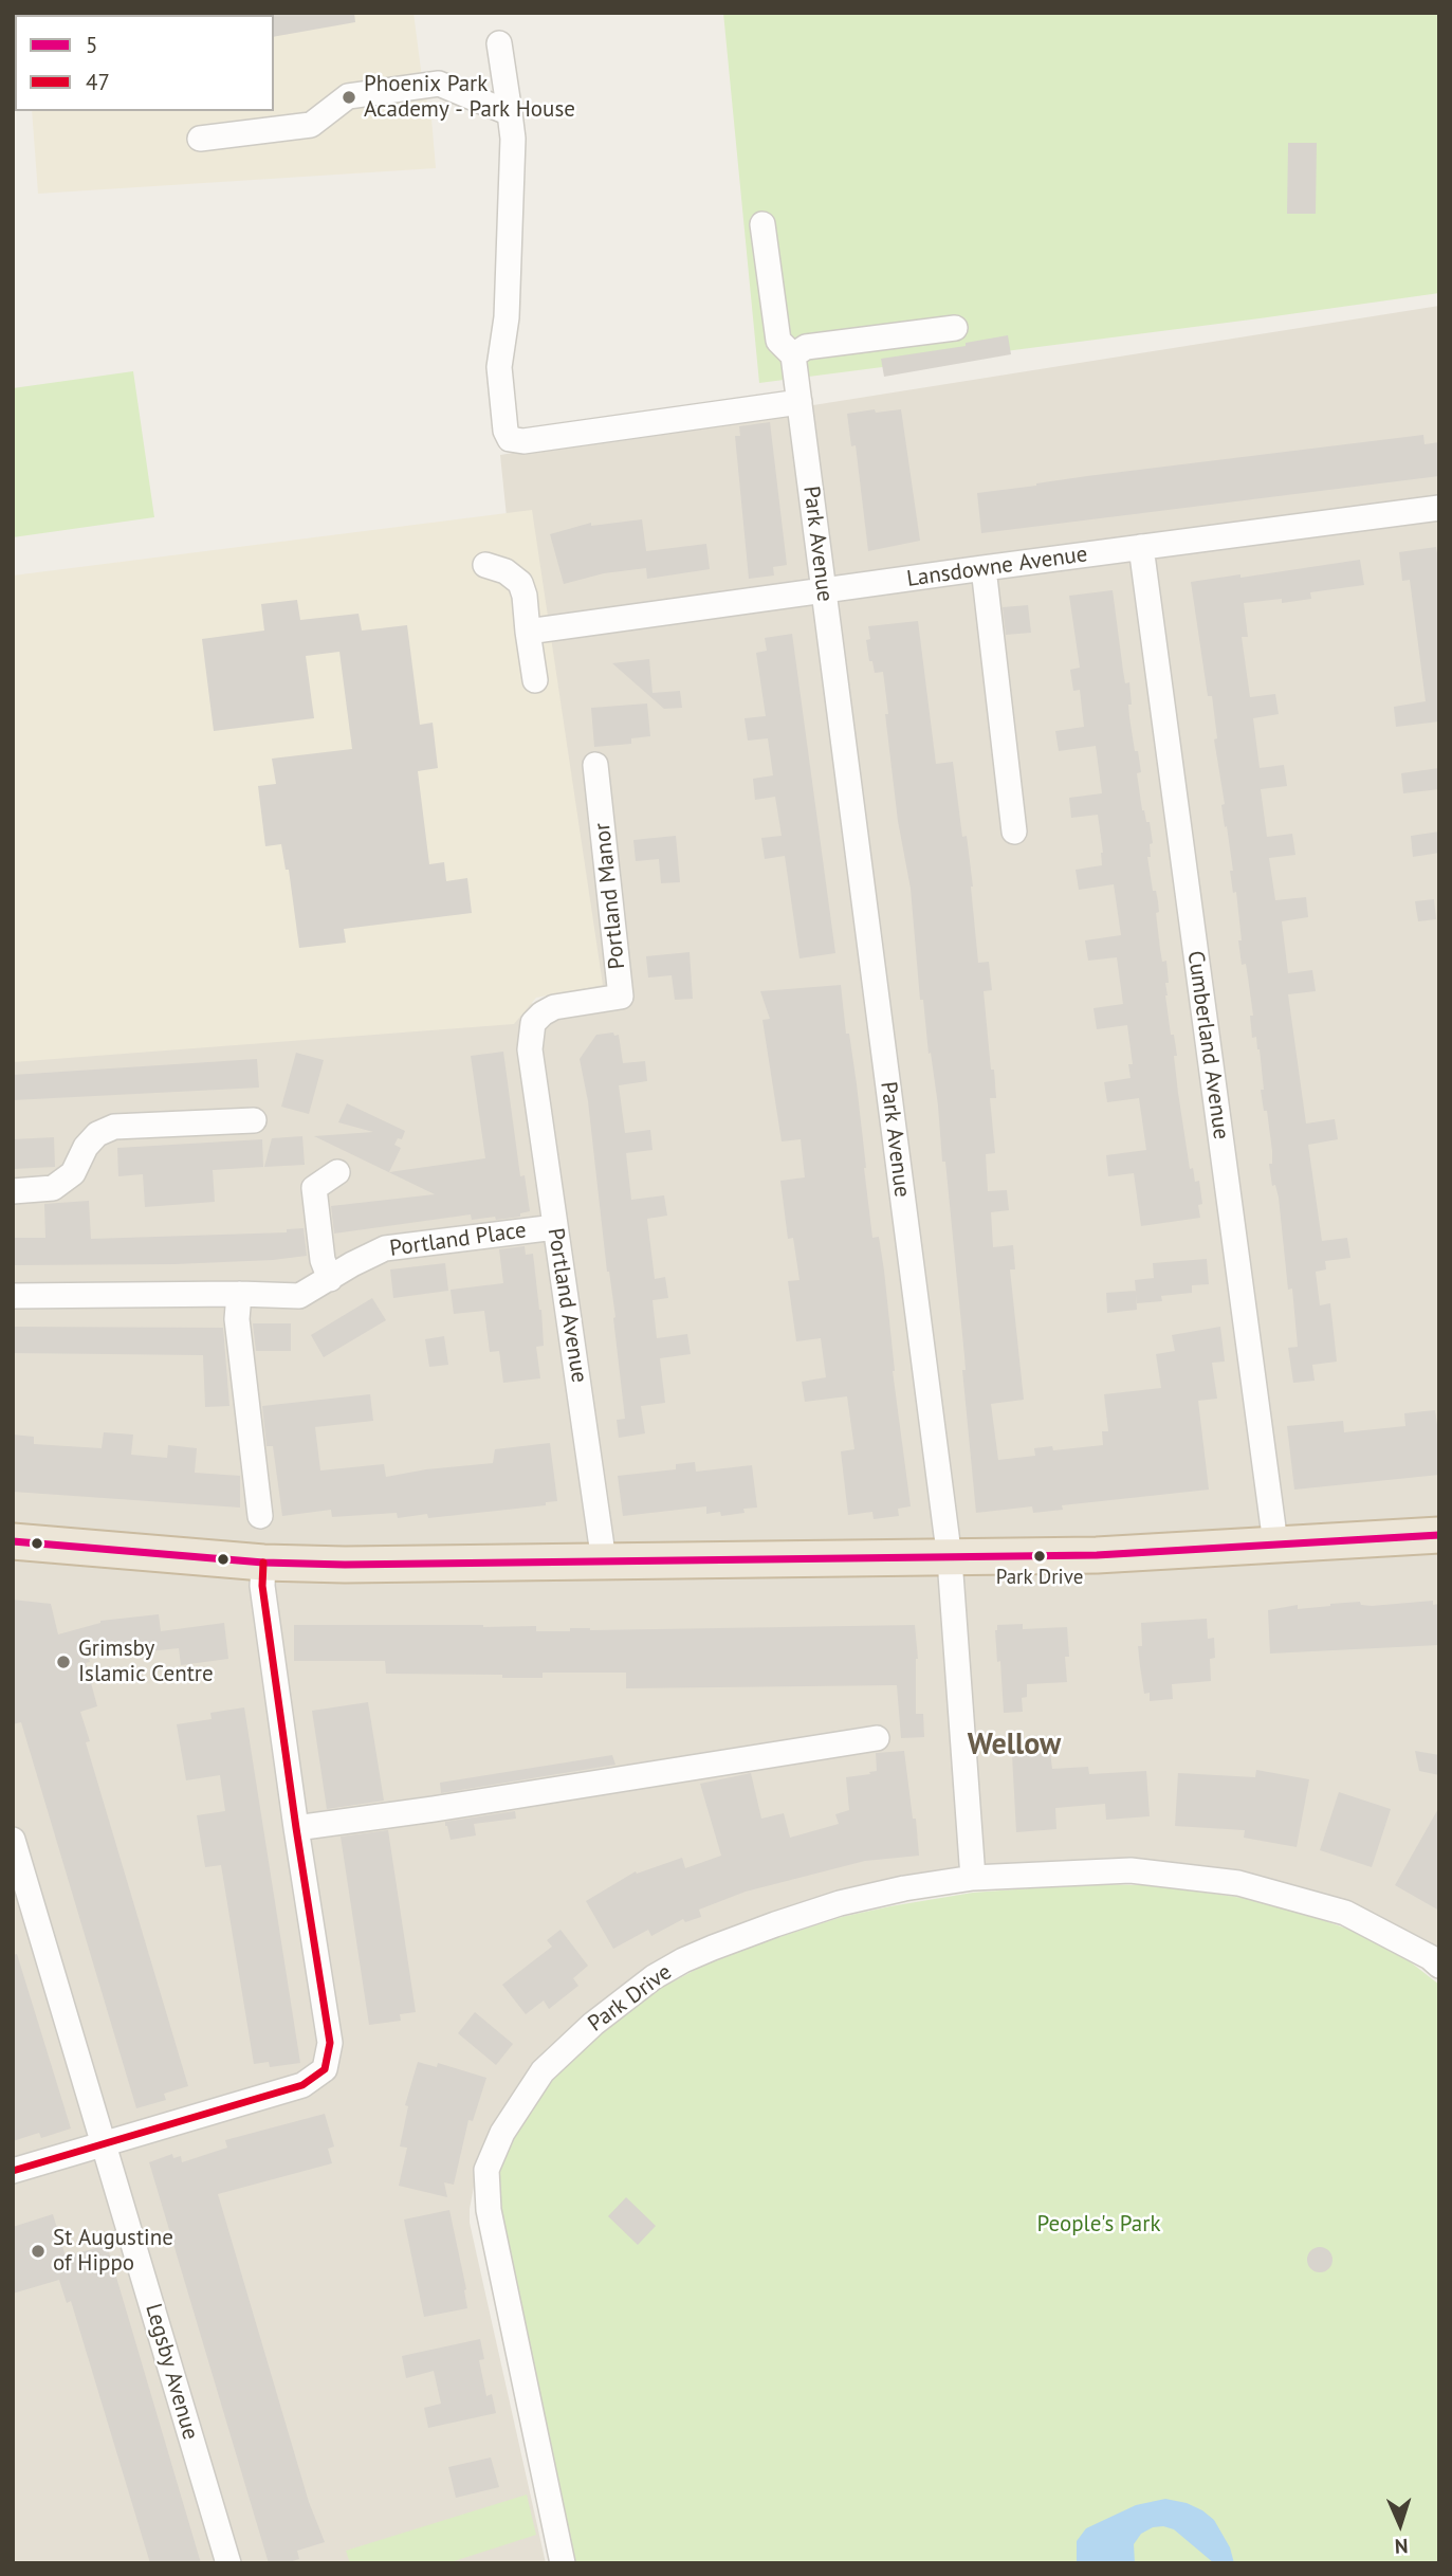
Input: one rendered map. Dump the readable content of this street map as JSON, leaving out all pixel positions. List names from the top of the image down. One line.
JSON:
{"streets":{"street":["Park Avenue","Lansdowne Avenue","Portland Manor","Cumberland Avenue","Portland Place","Portland Avenue","Park Drive","Legsby Avenue"]},"crossings":[["Park Avenue","Lansdowne Avenue"],["Park Avenue","Park Drive"],["Lansdowne Avenue","Cumberland Avenue"],["Portland Manor","Portland Avenue"],["Portland Place","Portland Avenue"]],"districts":["Wellow"],"parks":["People's Park"],"places":["Phoenix Park Academy - Park House","Park Drive","Grimsby Islamic Centre","St Augustine of Hippo"],"lines":["transit line 5","transit line 47"],"legend":["5","47"],"north":"bottom"}
